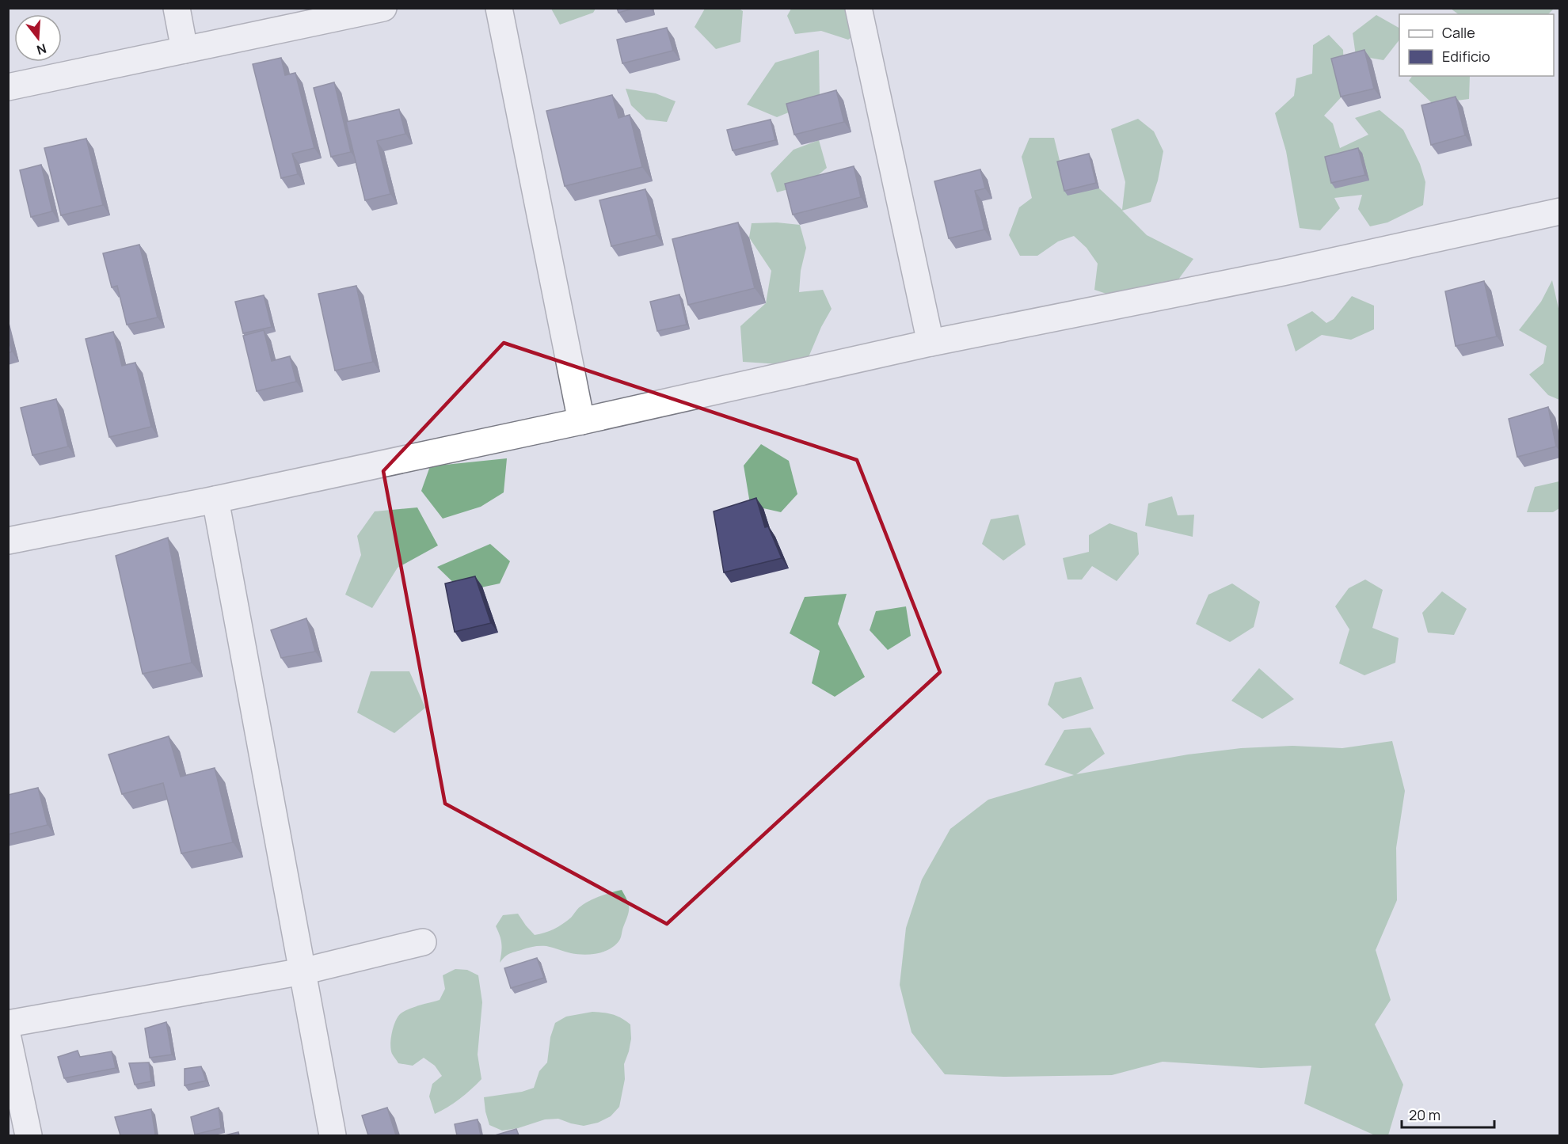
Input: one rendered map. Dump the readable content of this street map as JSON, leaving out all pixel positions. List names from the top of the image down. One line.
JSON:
{"legend":["Calle","Edificio"],"scale_bar":"20 m","north":"bottom"}
